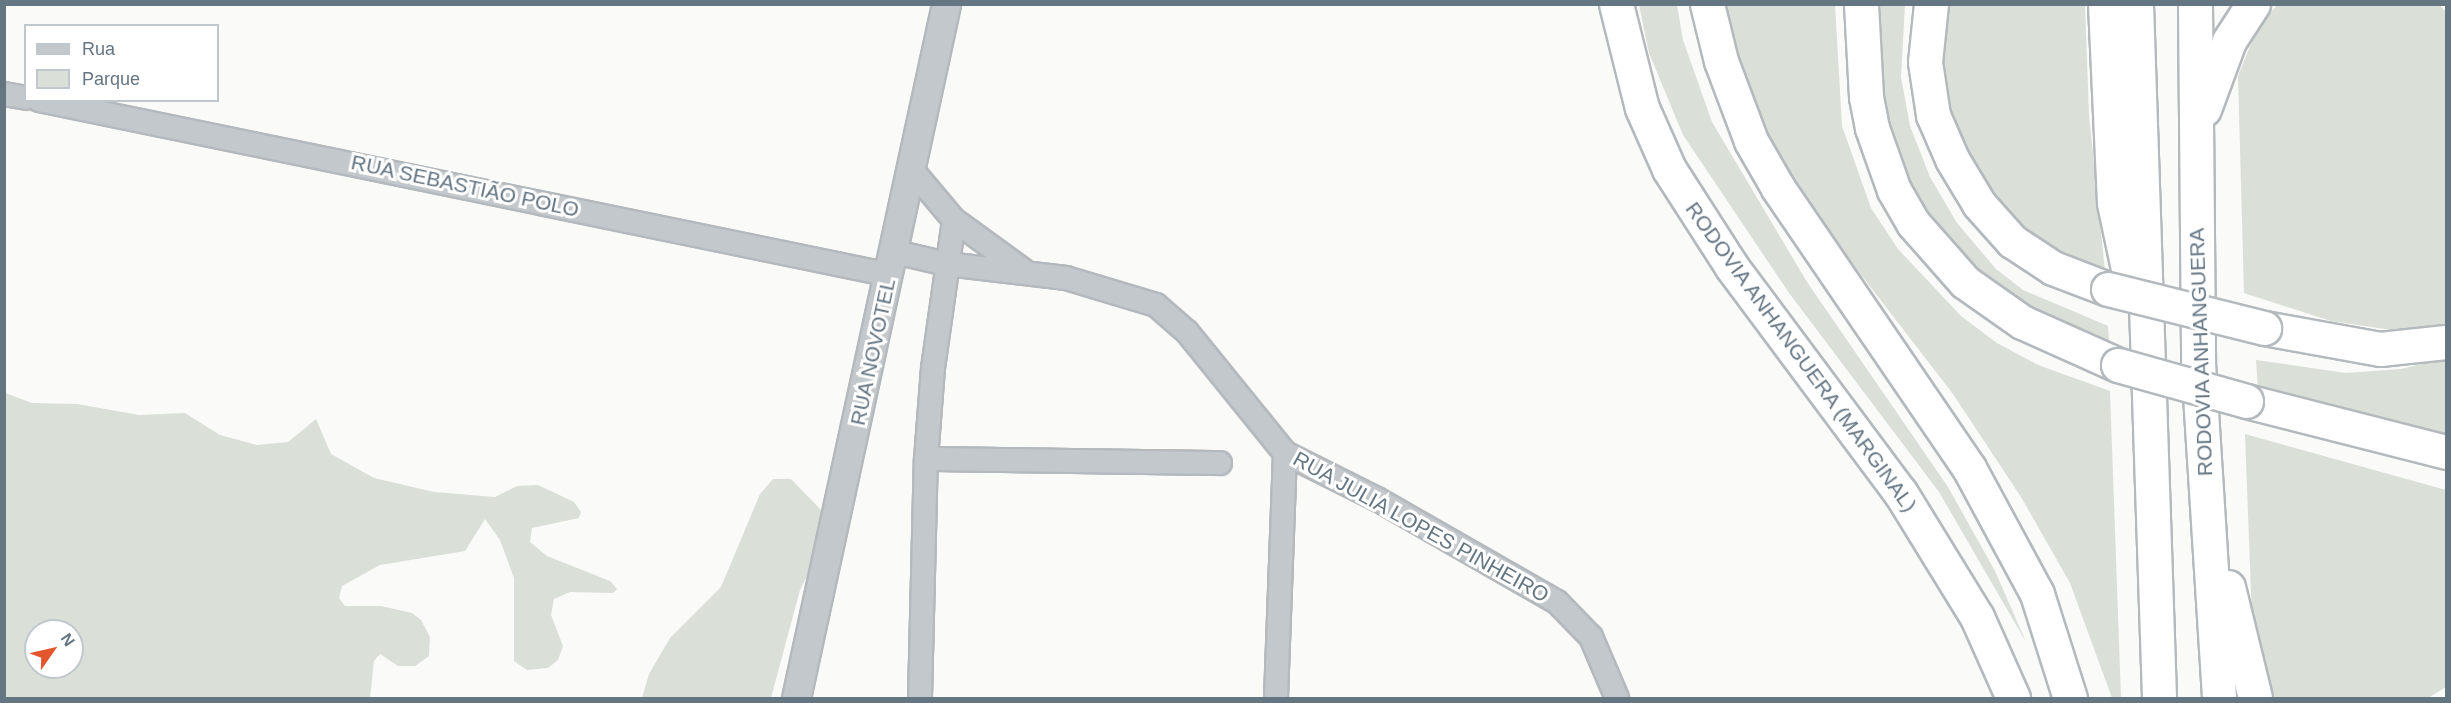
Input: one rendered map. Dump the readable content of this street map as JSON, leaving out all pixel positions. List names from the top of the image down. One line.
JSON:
{"streets":{"highway":["RODOVIA ANHANGUERA","RODOVIA ANHANGUERA (MARGINAL)"],"street":["RUA SEBASTIÃO POLO","RUA NOVOTEL","RUA JULIA LOPES PINHEIRO"]},"crossings":[["RUA SEBASTIÃO POLO","RUA NOVOTEL"],["RUA SEBASTIÃO POLO","RUA JULIA LOPES PINHEIRO"],["RUA NOVOTEL","RUA JULIA LOPES PINHEIRO"]],"legend":["Rua","Parque"],"north":"top right"}
